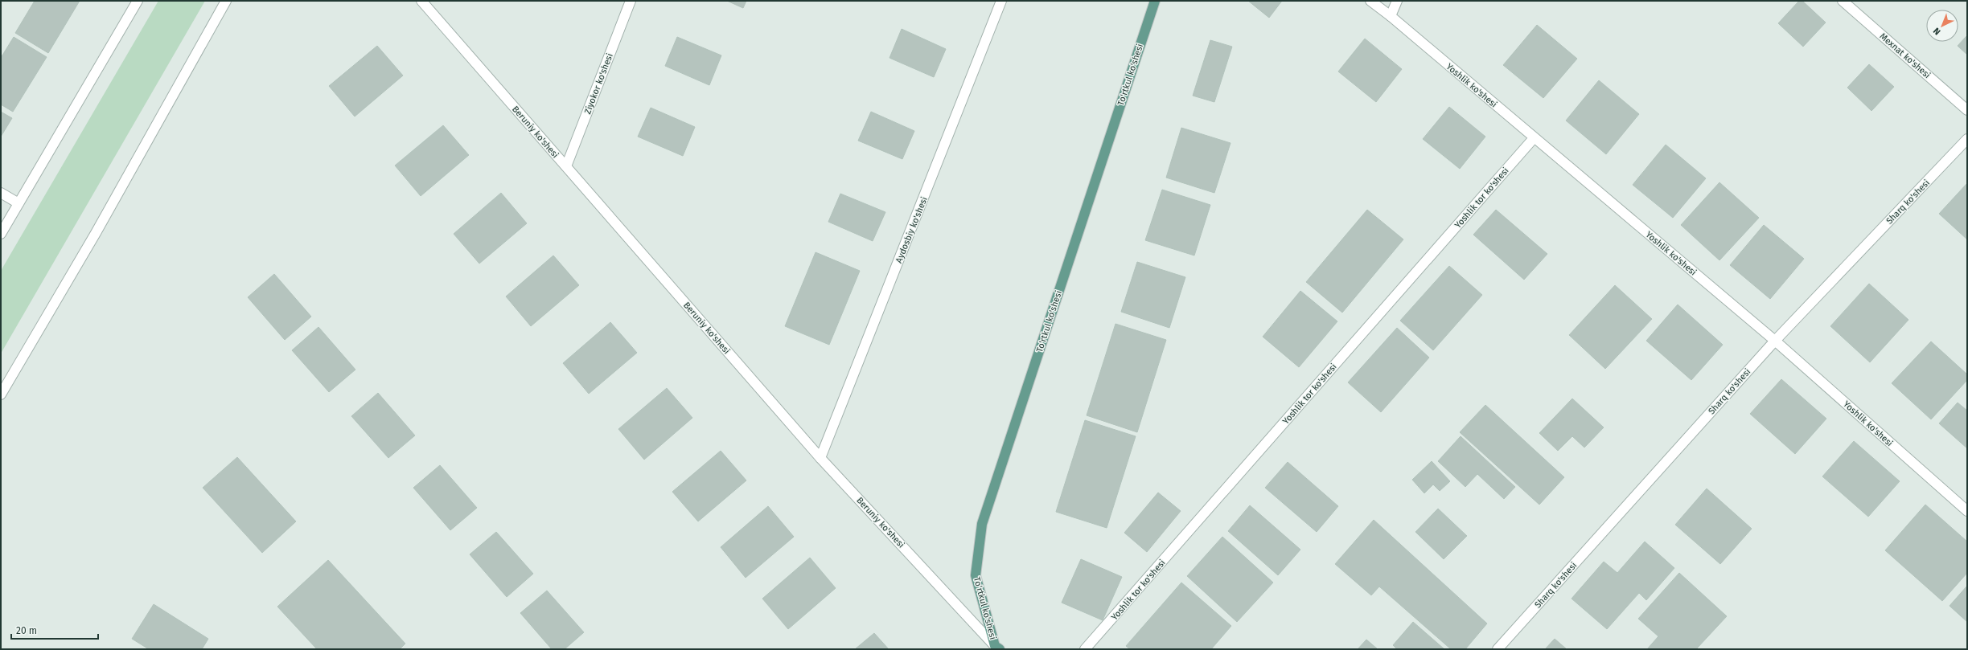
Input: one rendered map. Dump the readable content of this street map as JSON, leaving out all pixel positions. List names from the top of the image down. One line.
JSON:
{"streets":{"main road":["To'rtkul ko'shesi"],"street":["Mexnat ko'shesi","Ziyokor ko'shesi","Yoshlik ko'shesi","Beruniy ko'shesi","Yoshlik tor ko'shesi","Sharq ko'shesi","Aydosbiy ko'shesi"]},"crossings":[["To'rtkul ko'shesi","Beruniy ko'shesi"],["Ziyokor ko'shesi","Beruniy ko'shesi"],["Yoshlik ko'shesi","Yoshlik tor ko'shesi"],["Yoshlik ko'shesi","Sharq ko'shesi"],["Beruniy ko'shesi","Aydosbiy ko'shesi"]],"scale_bar":"20 m","north":"bottom left"}
